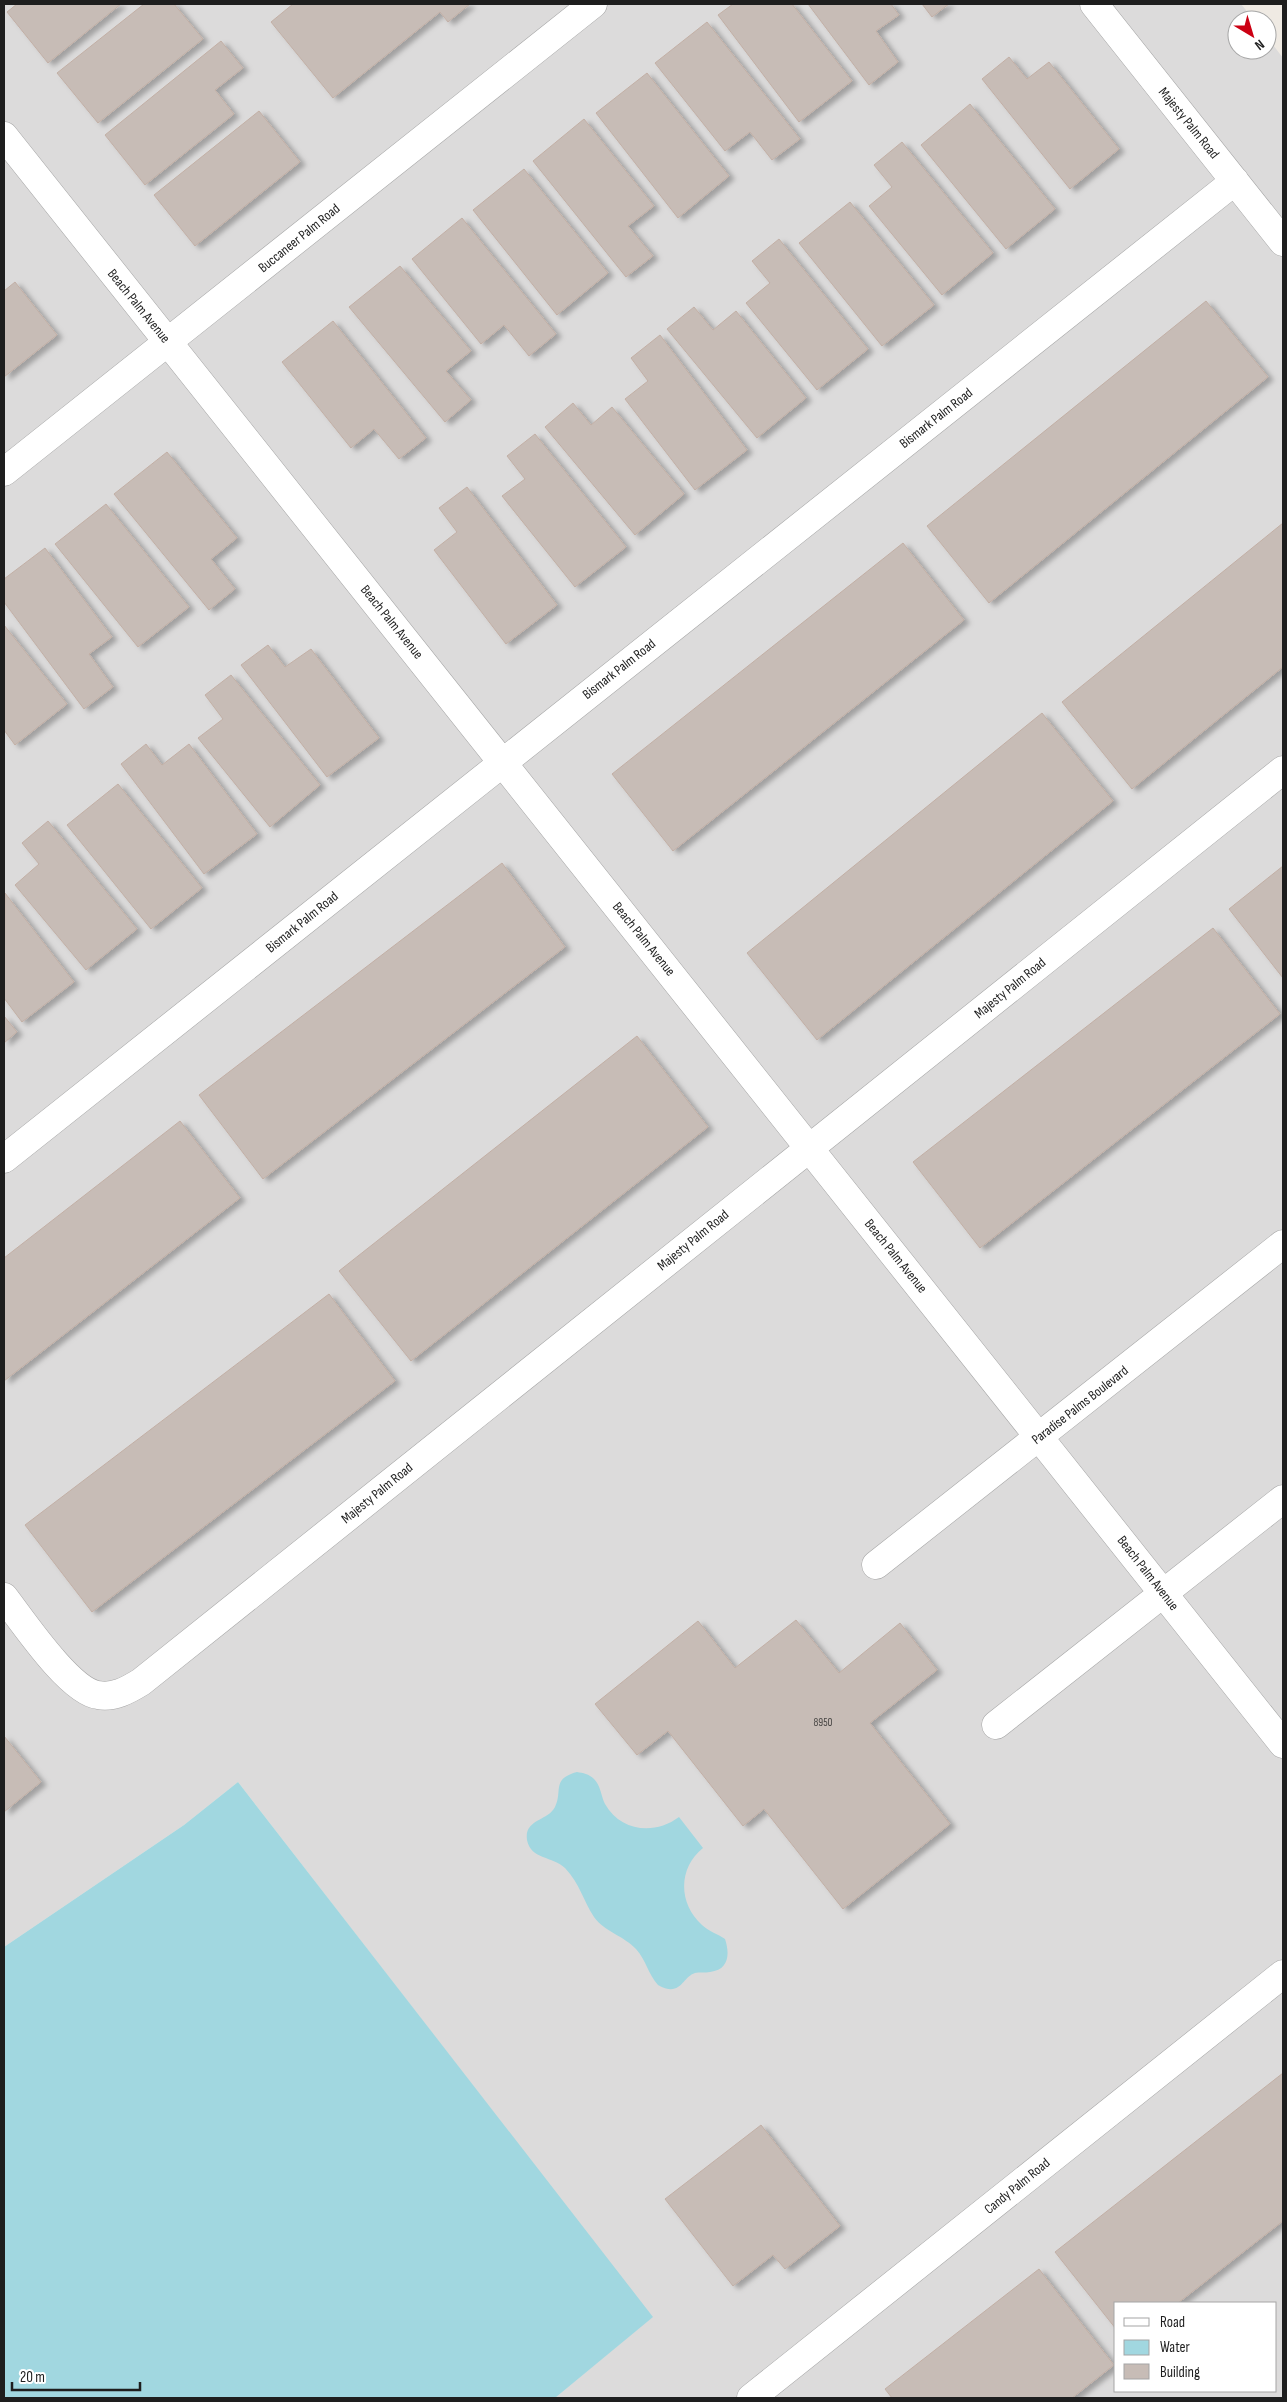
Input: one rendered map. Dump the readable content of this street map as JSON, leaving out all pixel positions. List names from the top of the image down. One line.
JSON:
{"streets":{"street":["Majesty Palm Road","Buccaneer Palm Road","Beach Palm Avenue","Bismark Palm Road","Paradise Palms Boulevard","Candy Palm Road"]},"crossings":[["Majesty Palm Road","Beach Palm Avenue"],["Majesty Palm Road","Bismark Palm Road"],["Buccaneer Palm Road","Beach Palm Avenue"],["Beach Palm Avenue","Bismark Palm Road"],["Beach Palm Avenue","Paradise Palms Boulevard"]],"house_numbers":["8950"],"legend":["Road","Water","Building"],"scale_bar":"20 m","north":"bottom right"}
